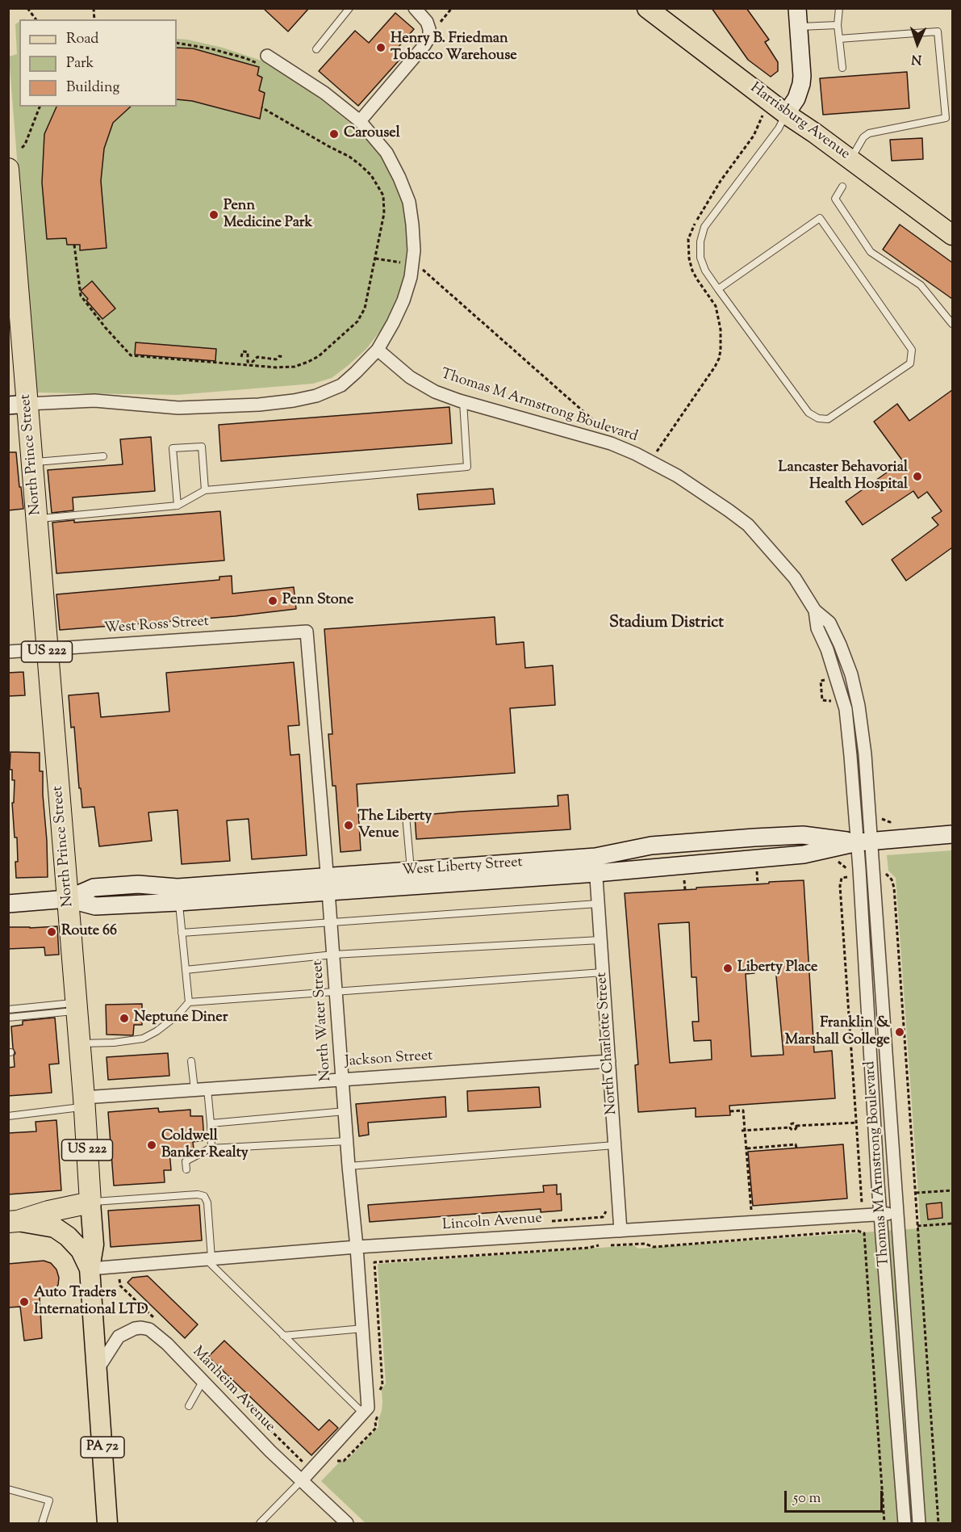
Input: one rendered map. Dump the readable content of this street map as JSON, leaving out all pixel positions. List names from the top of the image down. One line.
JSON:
{"streets":{"highway":["North Prince Street","US 222"],"main road":["Harrisburg Avenue","West Liberty Street","PA 72"],"street":["Thomas M Armstrong Boulevard","West Ross Street","North Water Street","North Charlotte Street","Jackson Street","Lincoln Avenue","Manheim Avenue"]},"crossings":[["Thomas M Armstrong Boulevard","West Liberty Street"],["Thomas M Armstrong Boulevard","Lincoln Avenue"],["North Prince Street","West Ross Street"],["North Prince Street","West Liberty Street"],["North Prince Street","Jackson Street"],["North Prince Street","Lincoln Avenue"],["North Prince Street","Manheim Avenue"],["North Prince Street","PA 72"],["West Ross Street","North Water Street"],["West Liberty Street","North Water Street"],["West Liberty Street","North Charlotte Street"],["North Water Street","Jackson Street"],["North Water Street","Lincoln Avenue"],["North Charlotte Street","Jackson Street"],["North Charlotte Street","Lincoln Avenue"],["Lincoln Avenue","PA 72"]],"districts":["Stadium District"],"places":["Henry B. Friedman Tobacco Warehouse","Carousel","Penn Medicine Park","Lancaster Behavorial Health Hospital","Penn Stone","The Liberty Venue","Route 66","Liberty Place","Neptune Diner","Franklin & Marshall College","Coldwell Banker Realty","Auto Traders International LTD"],"legend":["Road","Park","Building"],"scale_bar":"50 m","north":"bottom"}
